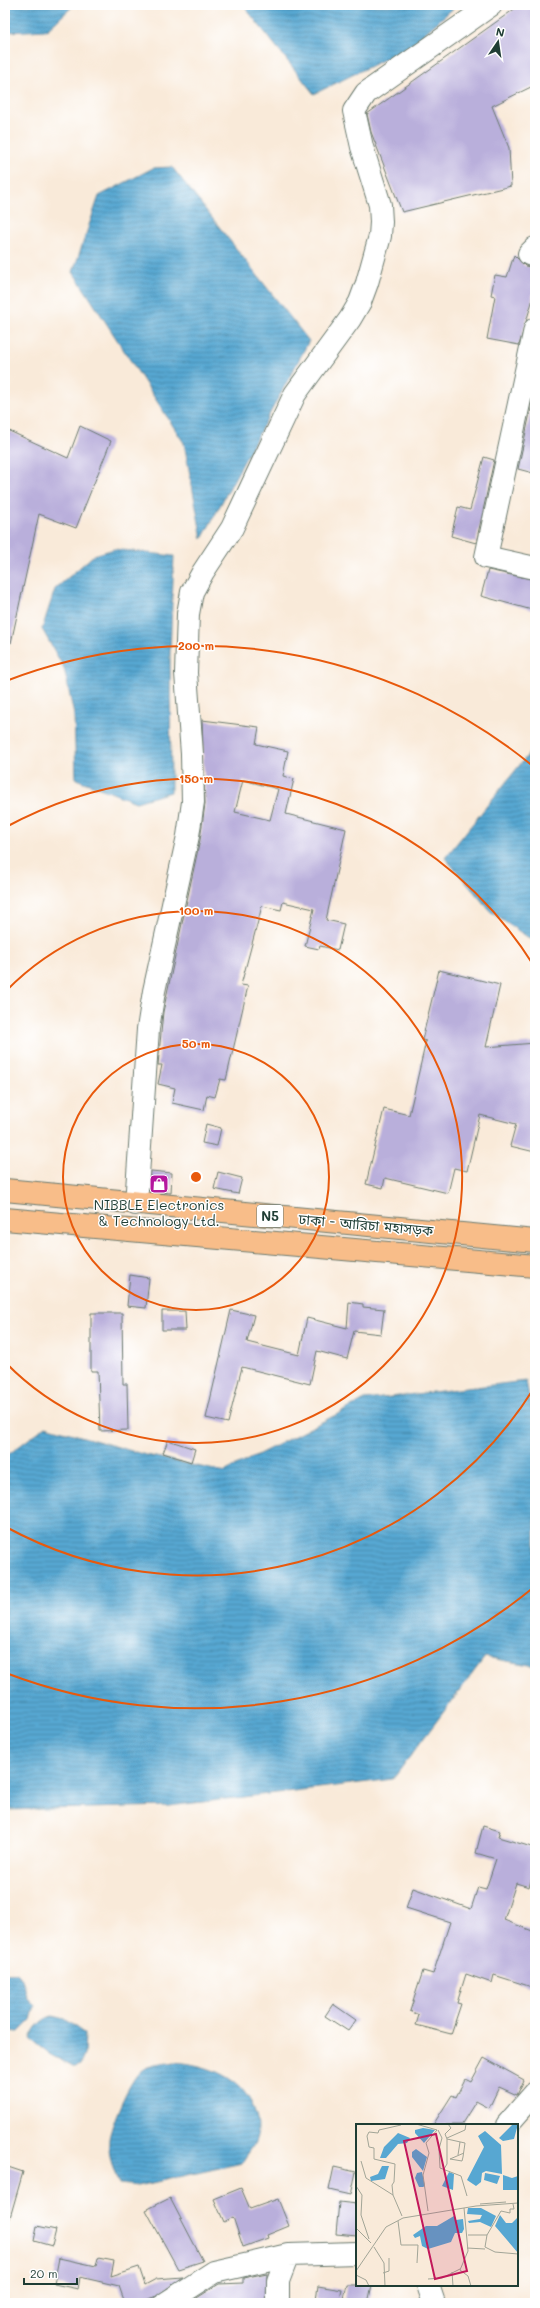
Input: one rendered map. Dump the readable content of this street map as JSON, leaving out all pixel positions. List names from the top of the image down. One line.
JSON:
{"streets":{"highway":["N5","ঢাকা - আরিচা মহাসড়ক"]},"places":{"shop":["NIBBLE Electronics & Technology Ltd."]},"scale_bar":"20 m","north":"top","rings":["200 m","150 m","100 m","50 m"]}
